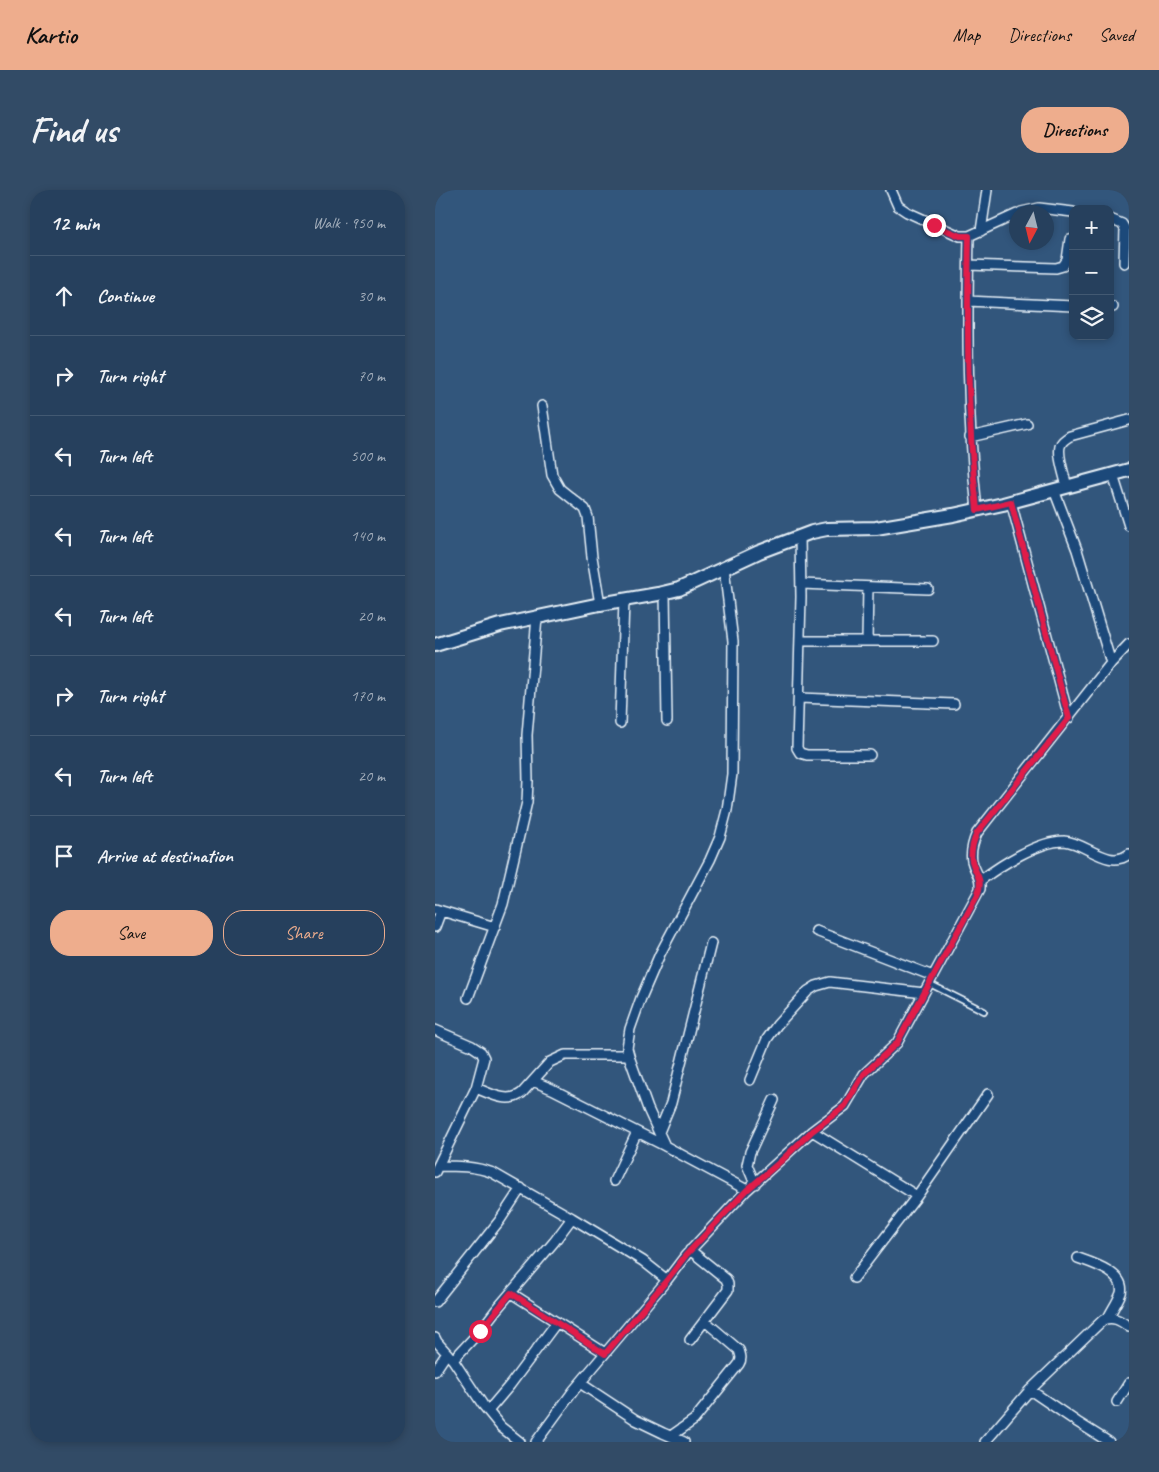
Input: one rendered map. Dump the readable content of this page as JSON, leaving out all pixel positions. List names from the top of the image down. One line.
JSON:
{"north":"bottom","page":{"header":"Kartio","nav":["Map","Directions","Saved"],"buttons":["Directions",["Save","Share"]],"title":"Find us","heading":["12 min","Walk · 950 m"],"map_buttons":["+","−"],"list":[["Continue","30 m"],["Turn right","70 m"],["Turn left","500 m"],["Turn left","140 m"],["Turn left","20 m"],["Turn right","170 m"],["Turn left","20 m"],"Arrive at destination"]}}
